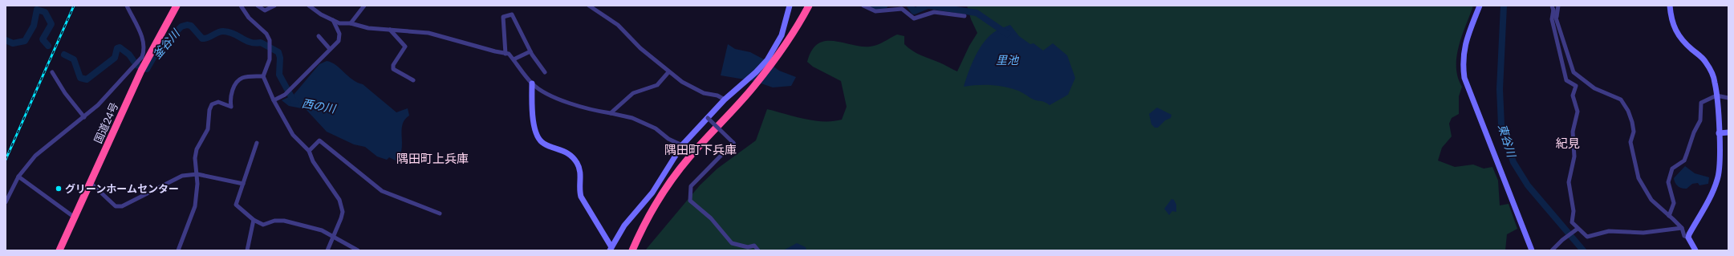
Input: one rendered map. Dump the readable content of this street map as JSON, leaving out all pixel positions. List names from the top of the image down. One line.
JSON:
{"streets":{"highway":["国道24号"]},"districts":["紀見","隅田町下兵庫","隅田町上兵庫"],"water":["釜谷川","里池","西の川","東谷川"],"places":["グリーンホームセンター"]}
